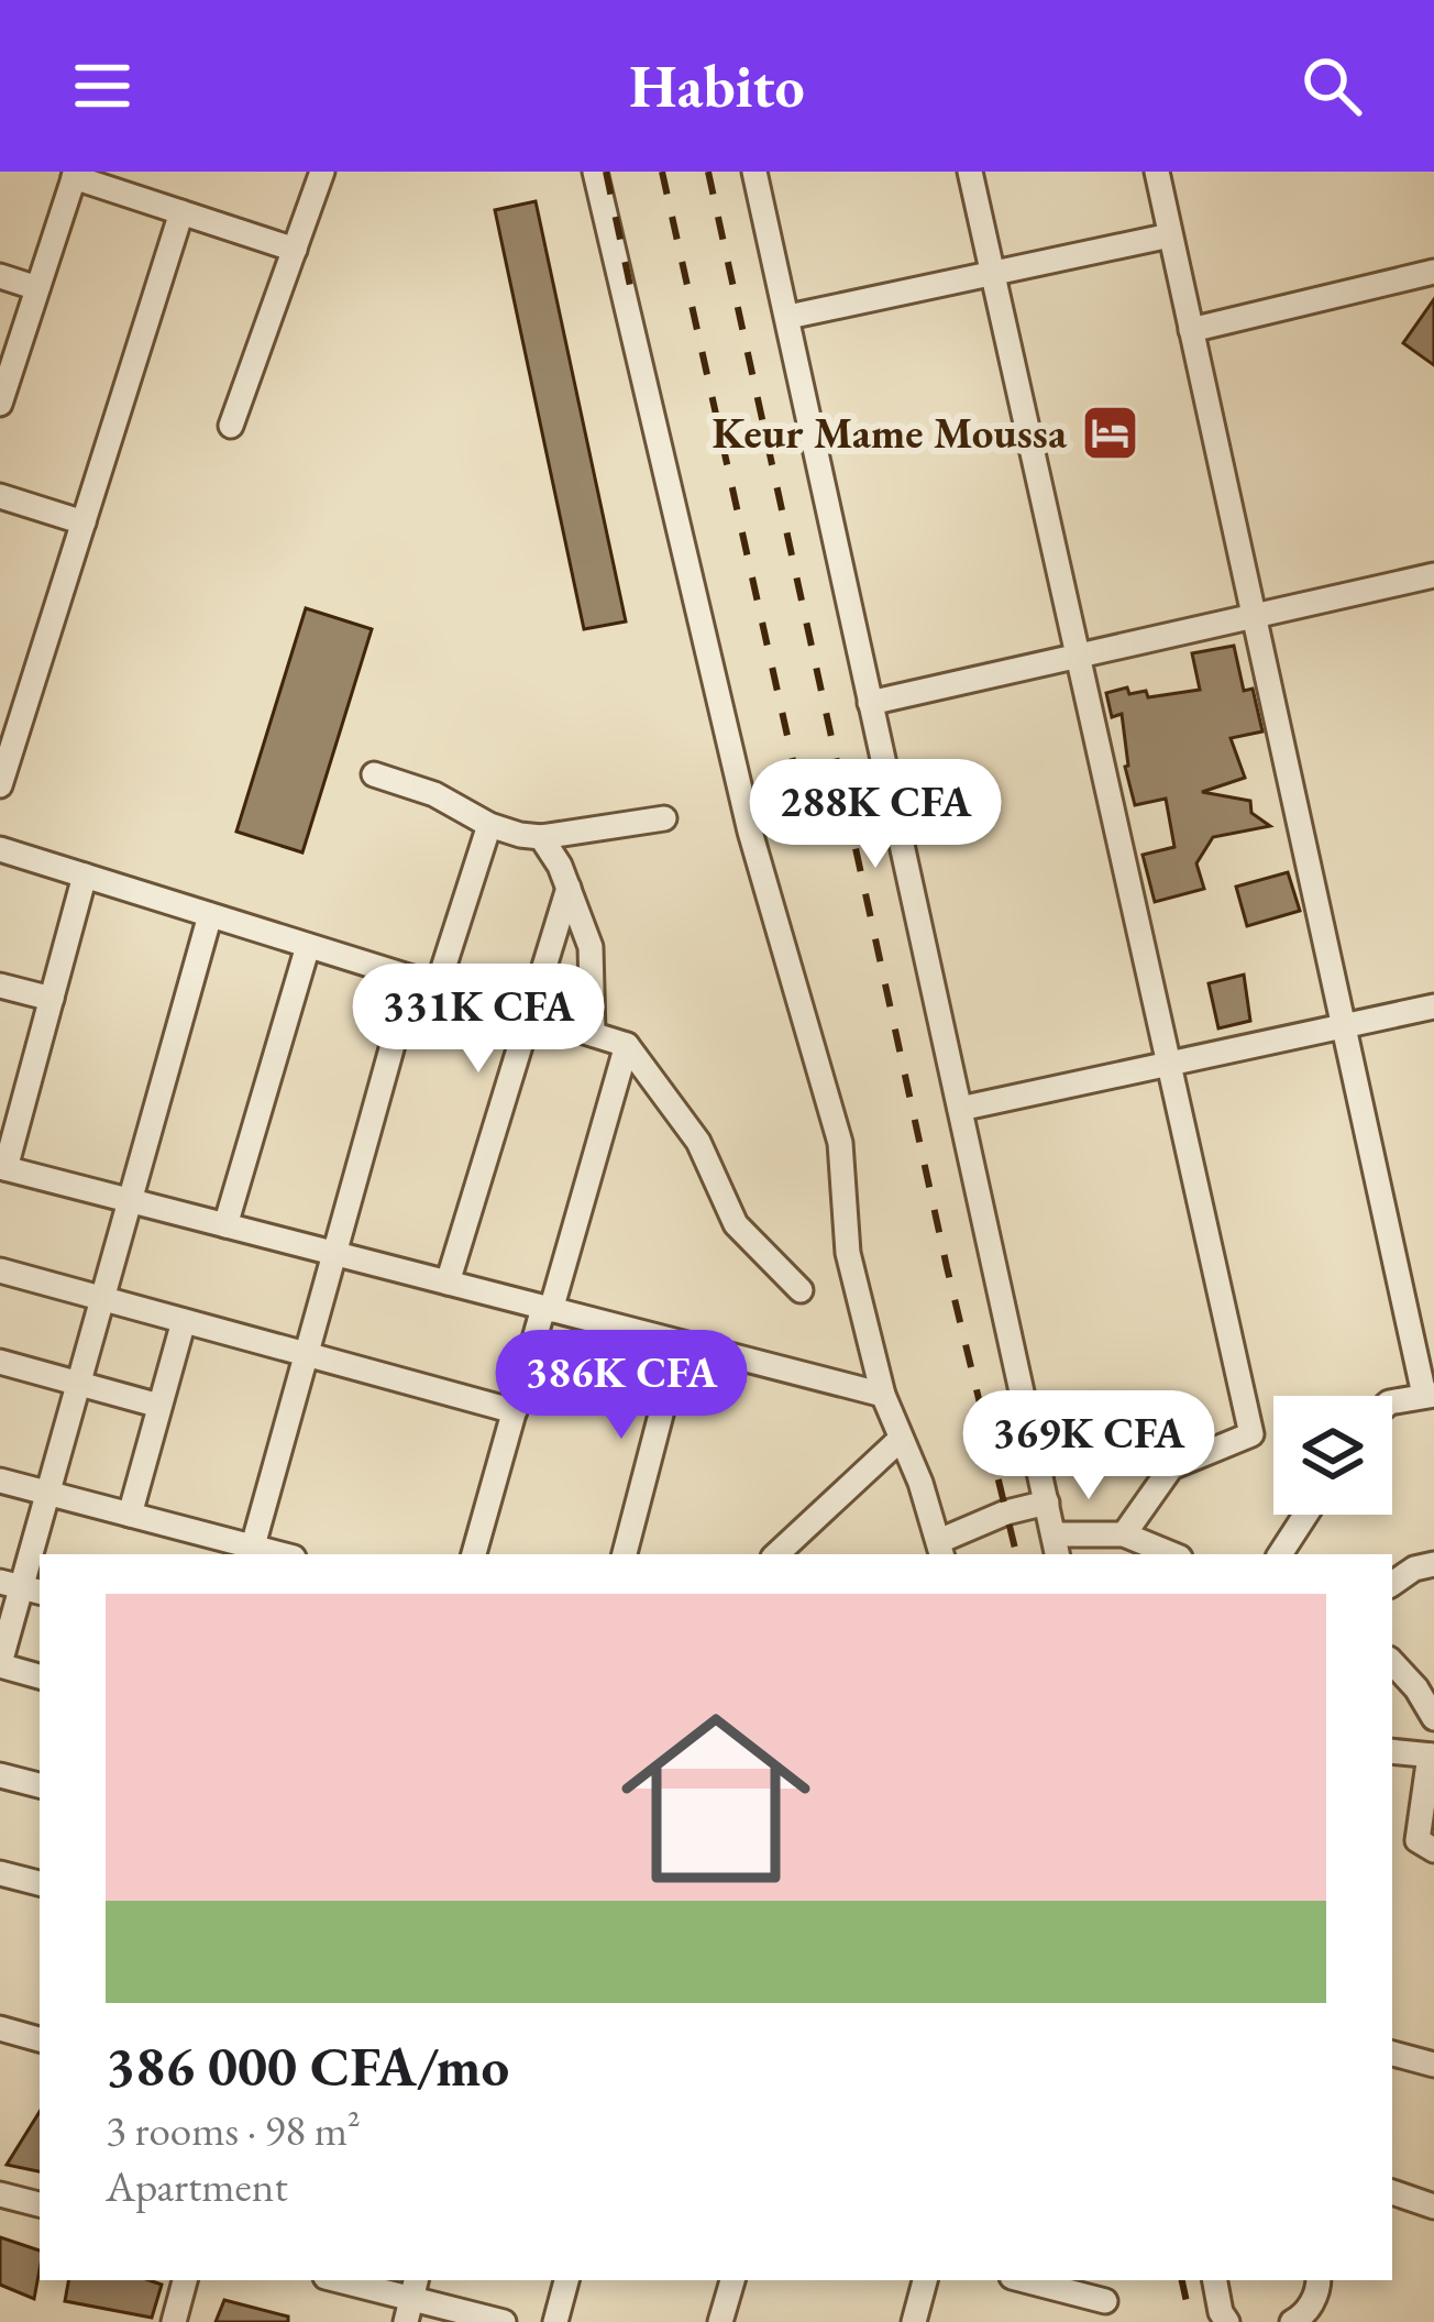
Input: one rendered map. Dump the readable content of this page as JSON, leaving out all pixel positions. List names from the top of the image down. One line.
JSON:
{"places":{"hotel":["Keur Mame Moussa"]},"page":{"header":"Habito","price":["288K CFA","331K CFA","386K CFA","369K CFA"],"list":[{"name":"386 000 CFA/mo","note":"3 rooms · 98 m² · Apartment"}]}}
